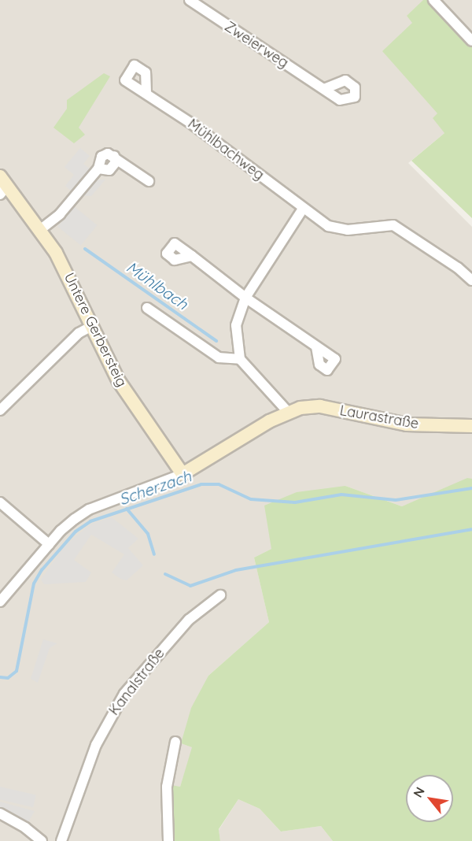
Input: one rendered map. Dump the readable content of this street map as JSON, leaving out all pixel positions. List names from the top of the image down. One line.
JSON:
{"streets":{"street":["Zweierweg","Mühlbachweg","Untere Gerbersteig","Laurastraße","Kanalstraße"]},"water":["Mühlbach","Scherzach"],"north":"top left"}
